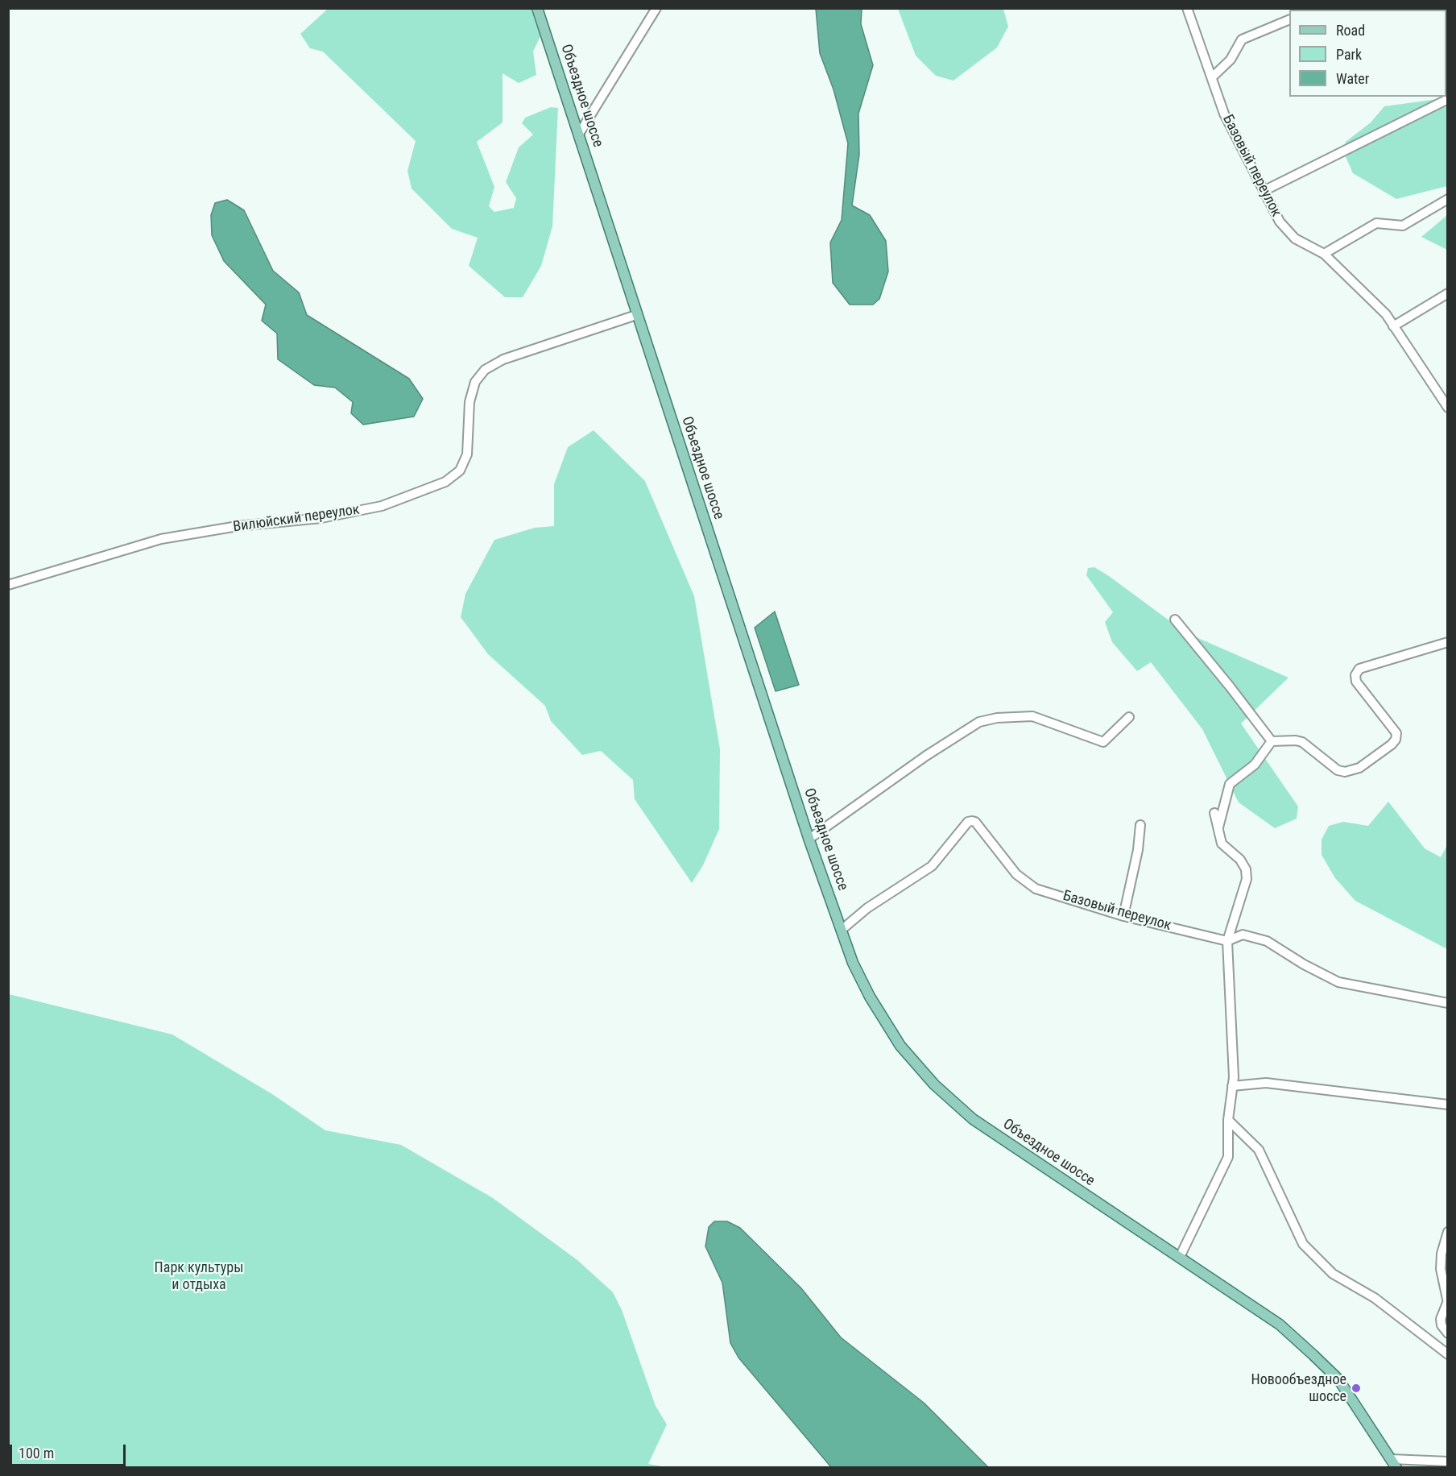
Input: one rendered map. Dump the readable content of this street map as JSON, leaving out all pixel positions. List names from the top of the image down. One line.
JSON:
{"streets":{"main road":["Объездное шоссе"],"street":["Базовый переулок","Вилюйский переулок"]},"crossings":[["Объездное шоссе","Базовый переулок"],["Объездное шоссе","Вилюйский переулок"]],"parks":["Парк культуры и отдыха"],"places":["Новообъездное шоссе"],"legend":["Road","Park","Water"],"scale_bar":"100 m"}
